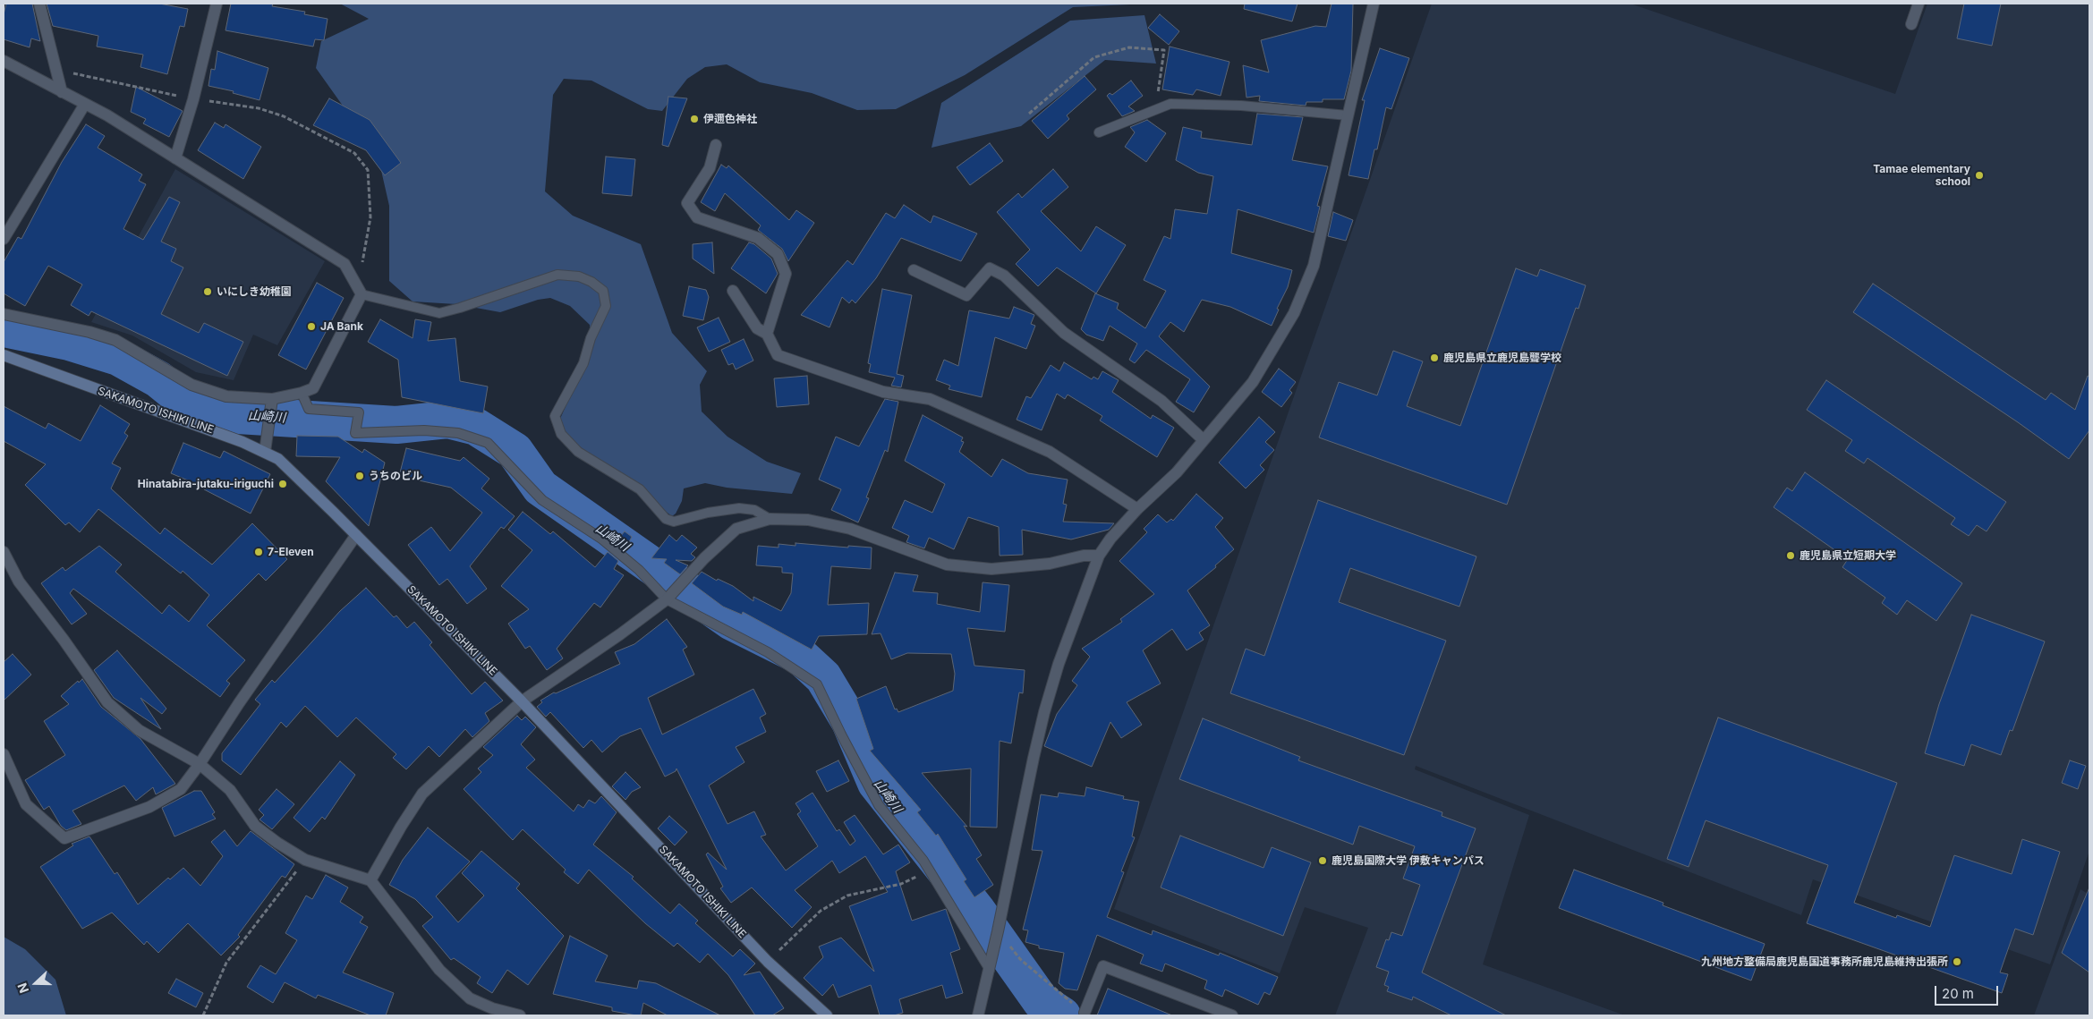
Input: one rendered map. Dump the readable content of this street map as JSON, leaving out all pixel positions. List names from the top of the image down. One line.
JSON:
{"streets":{"main road":["SAKAMOTO ISHIKI LINE"]},"water":["山崎川"],"places":["伊邇色神社","Tamae elementary school","いにしき幼稚園","JA Bank","鹿児島県立鹿児島聾学校","うちのビル","Hinatabira-jutaku-iriguchi","7-Eleven","鹿児島県立短期大学","鹿児島国際大学 伊敷キャンパス","九州地方整備局鹿児島国道事務所鹿児島維持出張所"],"scale_bar":"20 m","north":"left"}
